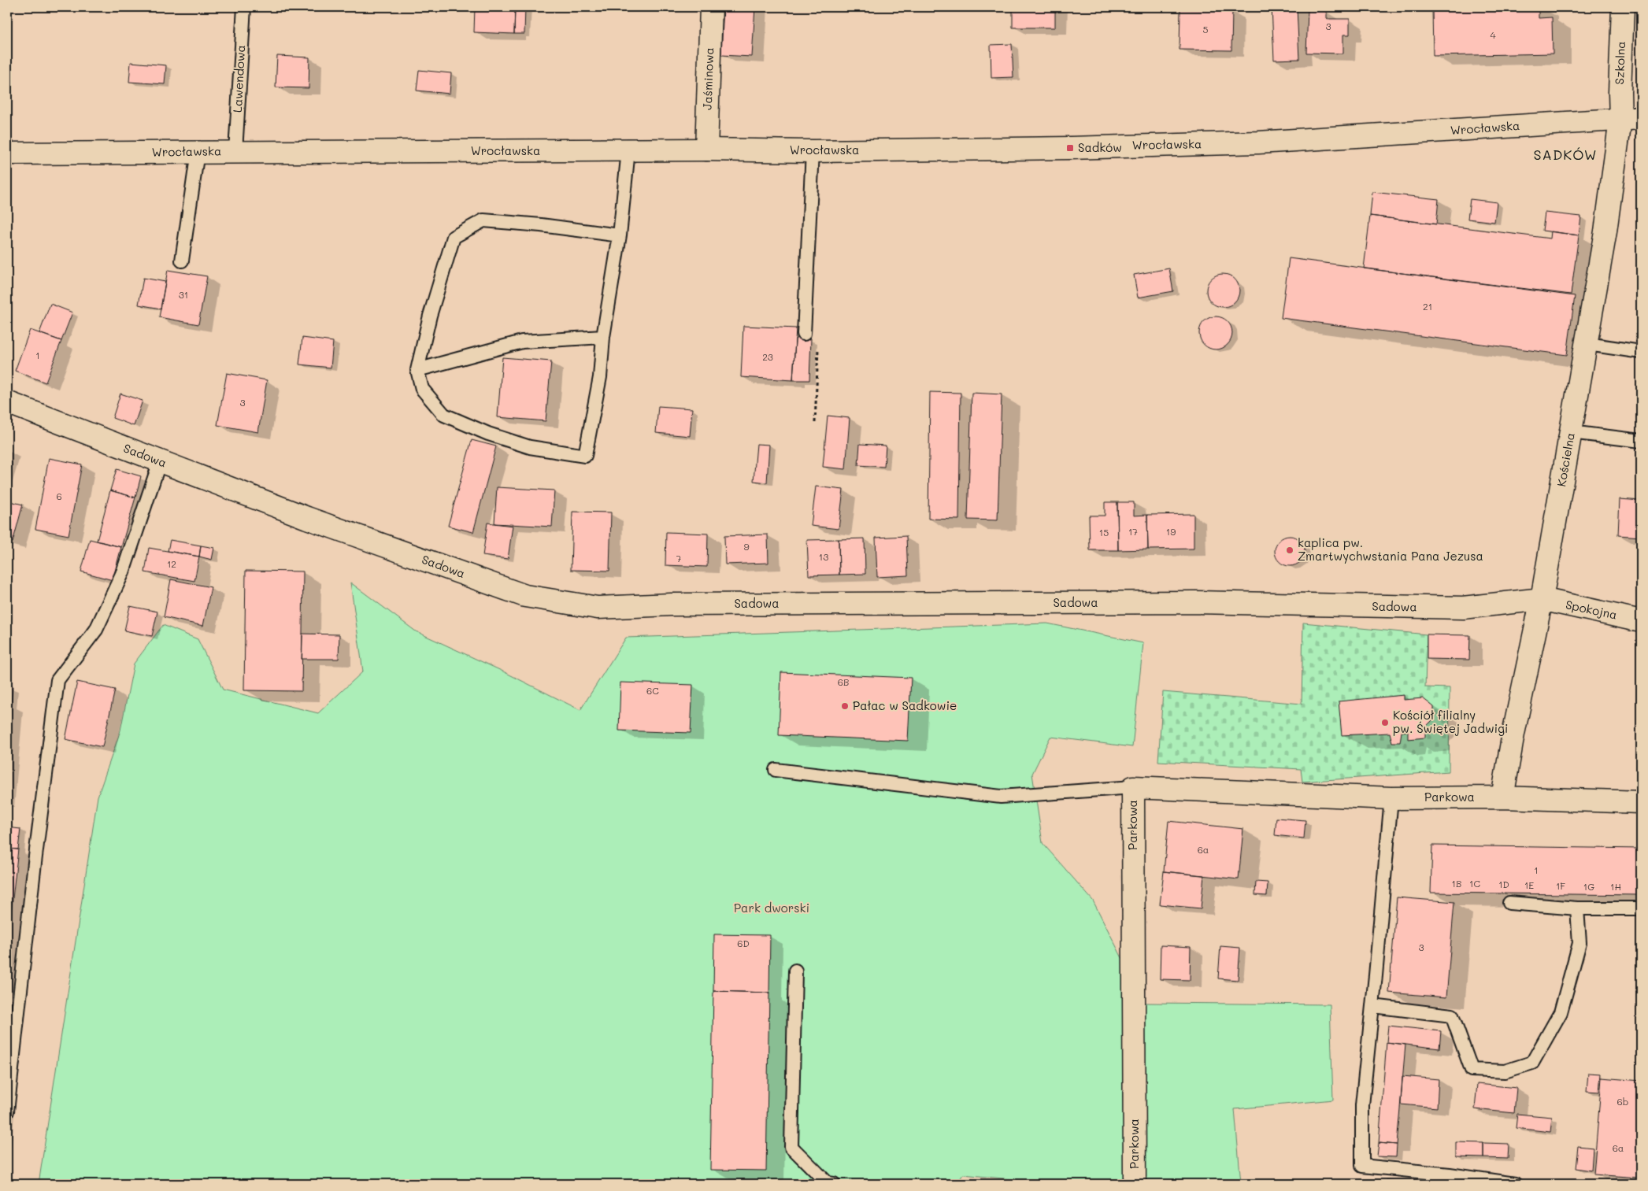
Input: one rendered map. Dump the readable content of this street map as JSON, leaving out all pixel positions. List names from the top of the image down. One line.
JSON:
{"streets":{"street":["Szkolna","Jaśminowa","Wrocławska","Sadowa","Kościelna","Spokojna","Parkowa"],"lane":["Lawendowa"]},"crossings":[["Szkolna","Wrocławska"],["Szkolna","Kościelna"],["Lawendowa","Wrocławska"],["Jaśminowa","Wrocławska"],["Wrocławska","Kościelna"],["Sadowa","Kościelna"],["Sadowa","Spokojna"],["Kościelna","Spokojna"],["Kościelna","Parkowa"]],"districts":["SADKÓW"],"parks":["Park dworski"],"places":{"transit":["Sadków"],"other":["kaplica pw. Zmartwychwstania Pana Jezusa","Pałac w Sadkowie","Kościół filialny pw. Świętej Jadwigi"]},"house_numbers":["3","5","4","31","21","1","23","3","6","17","19","15","9","13","7","12","6B","6C","6a","1","1B","1C","1D","1E","1F","1G","1H","6D","3","6b","6a"]}
